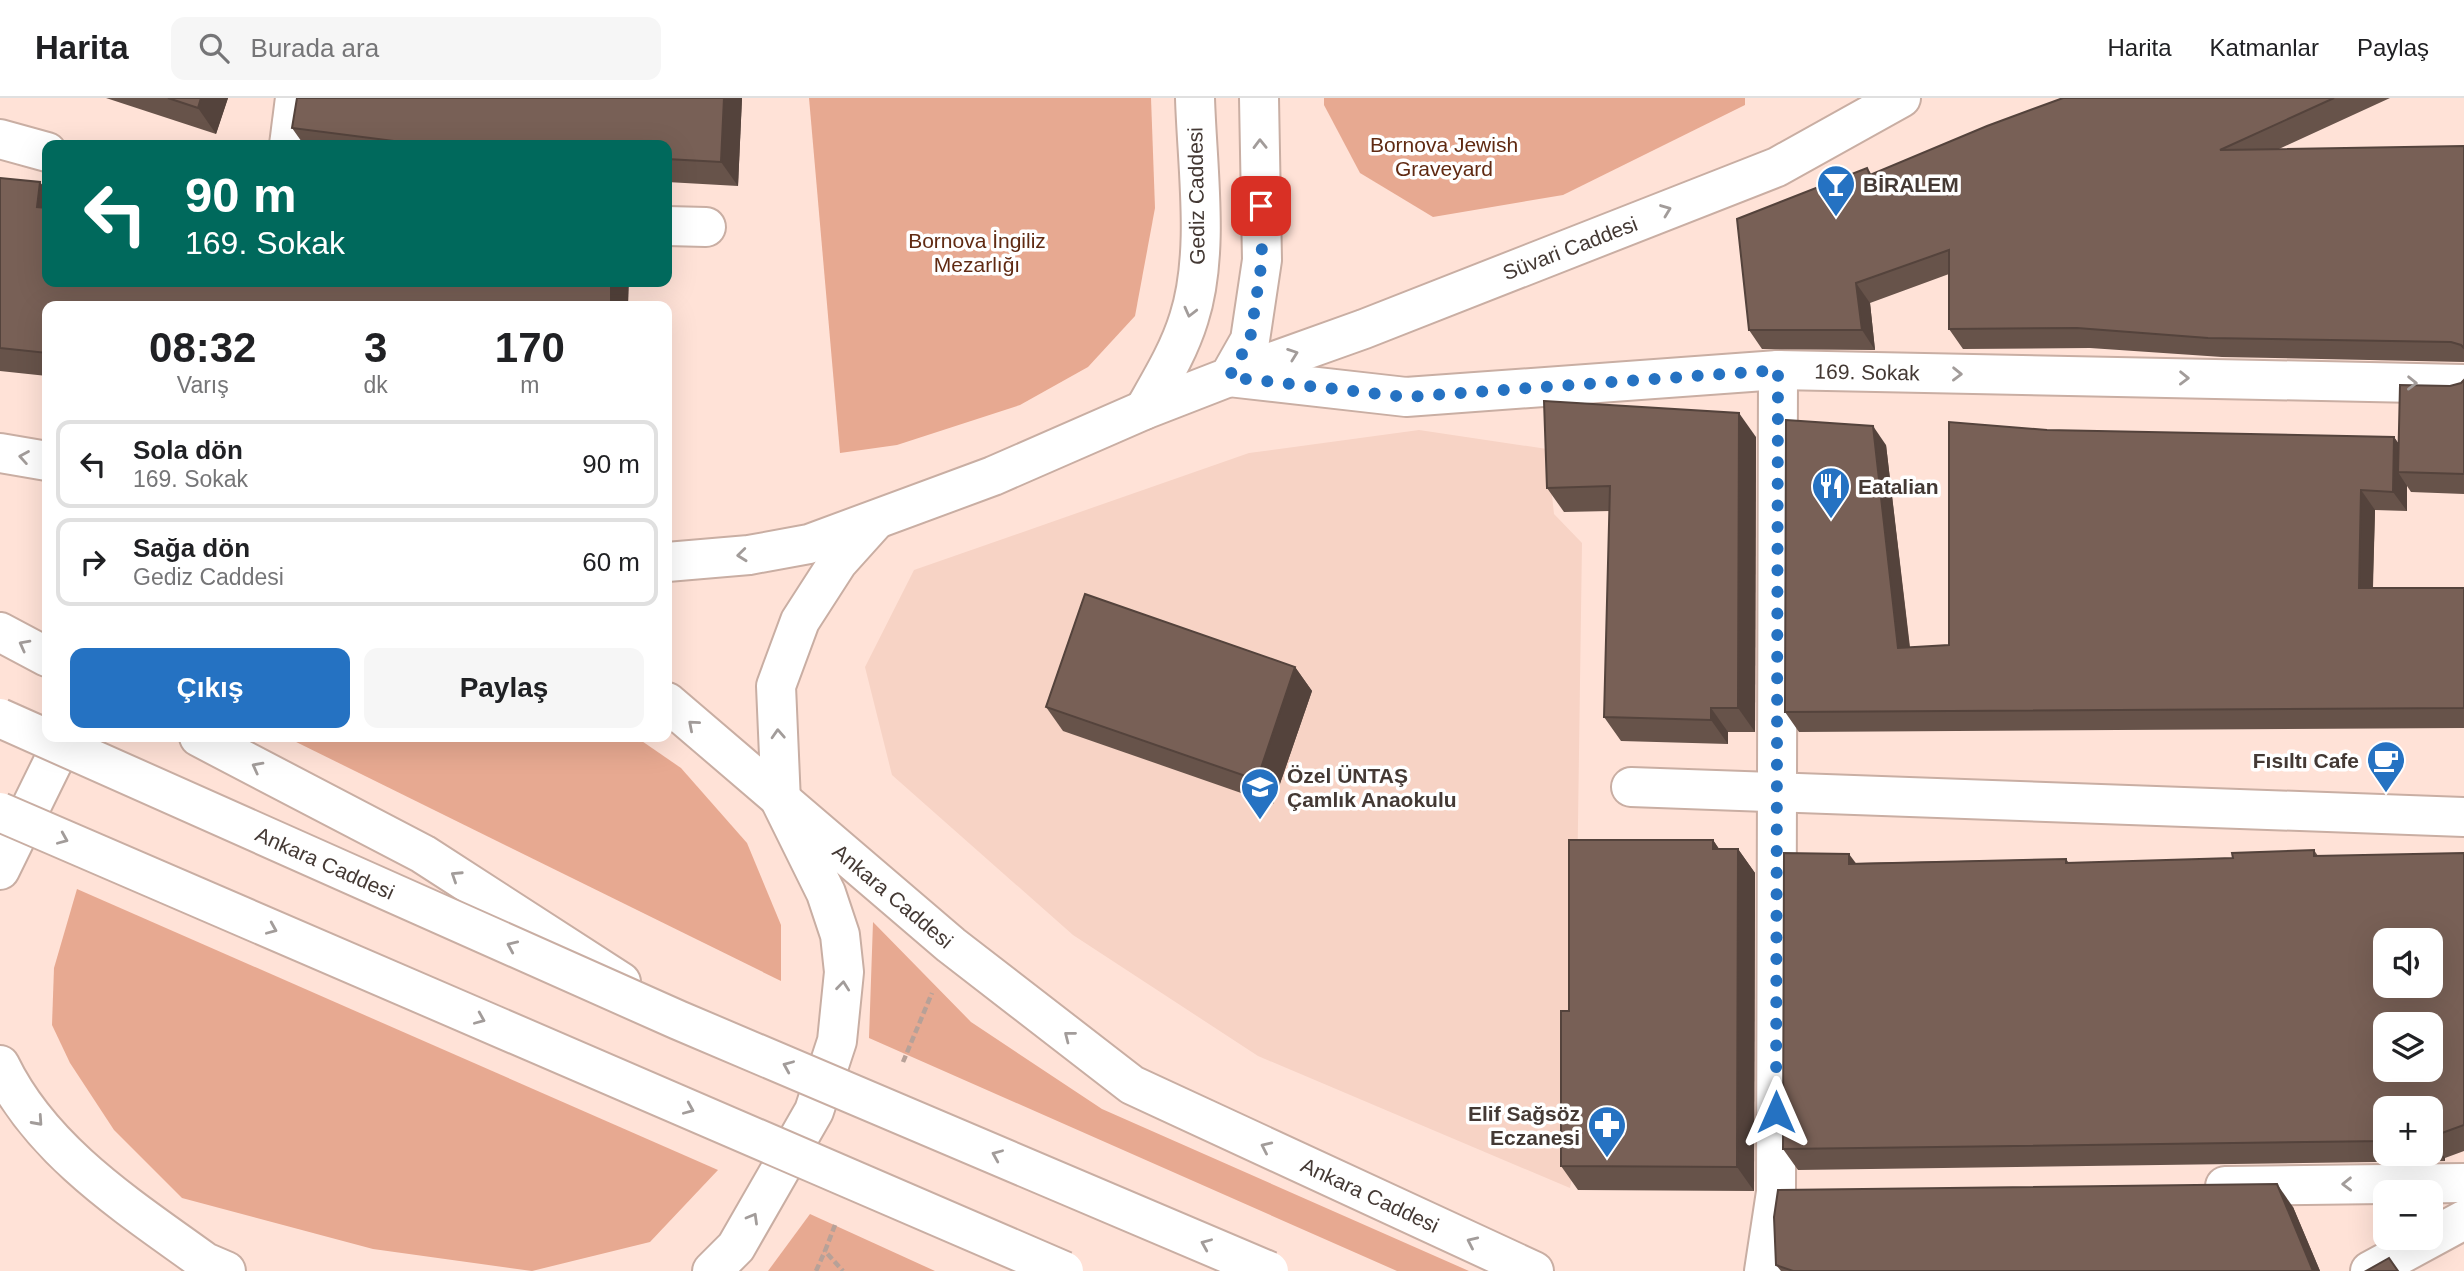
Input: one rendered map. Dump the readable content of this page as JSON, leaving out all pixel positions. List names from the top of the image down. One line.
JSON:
{"streets":{"main road":["Gediz Caddesi","Süvari Caddesi","169. Sokak","Ankara Caddesi"]},"crossings":[["Süvari Caddesi","169. Sokak"]],"one_way":["Süvari Caddesi","169. Sokak"],"parks":["Bornova Jewish Graveyard","Bornova İngiliz Mezarlığı"],"places":{"bar":["BİRALEM"],"restaurant":["Eatalian"],"cafe":["Fısıltı Cafe"],"school or university":["Özel ÜNTAŞ Çamlık Anaokulu"],"pharmacy":["Elif Sağsöz Eczanesi"]},"page":{"header":"Harita","search":"Burada ara","nav":["Harita","Katmanlar","Paylaş"],"turn":["90 m","169. Sokak"],"eta":["08:32","Varış","3","dk","170","m"],"list":[{"name":"Sola dön","note":"169. Sokak","value":"90 m"},{"name":"Sağa dön","note":"Gediz Caddesi","value":"60 m"}],"buttons":["Çıkış","Paylaş"],"map_buttons":["+","−"]}}
